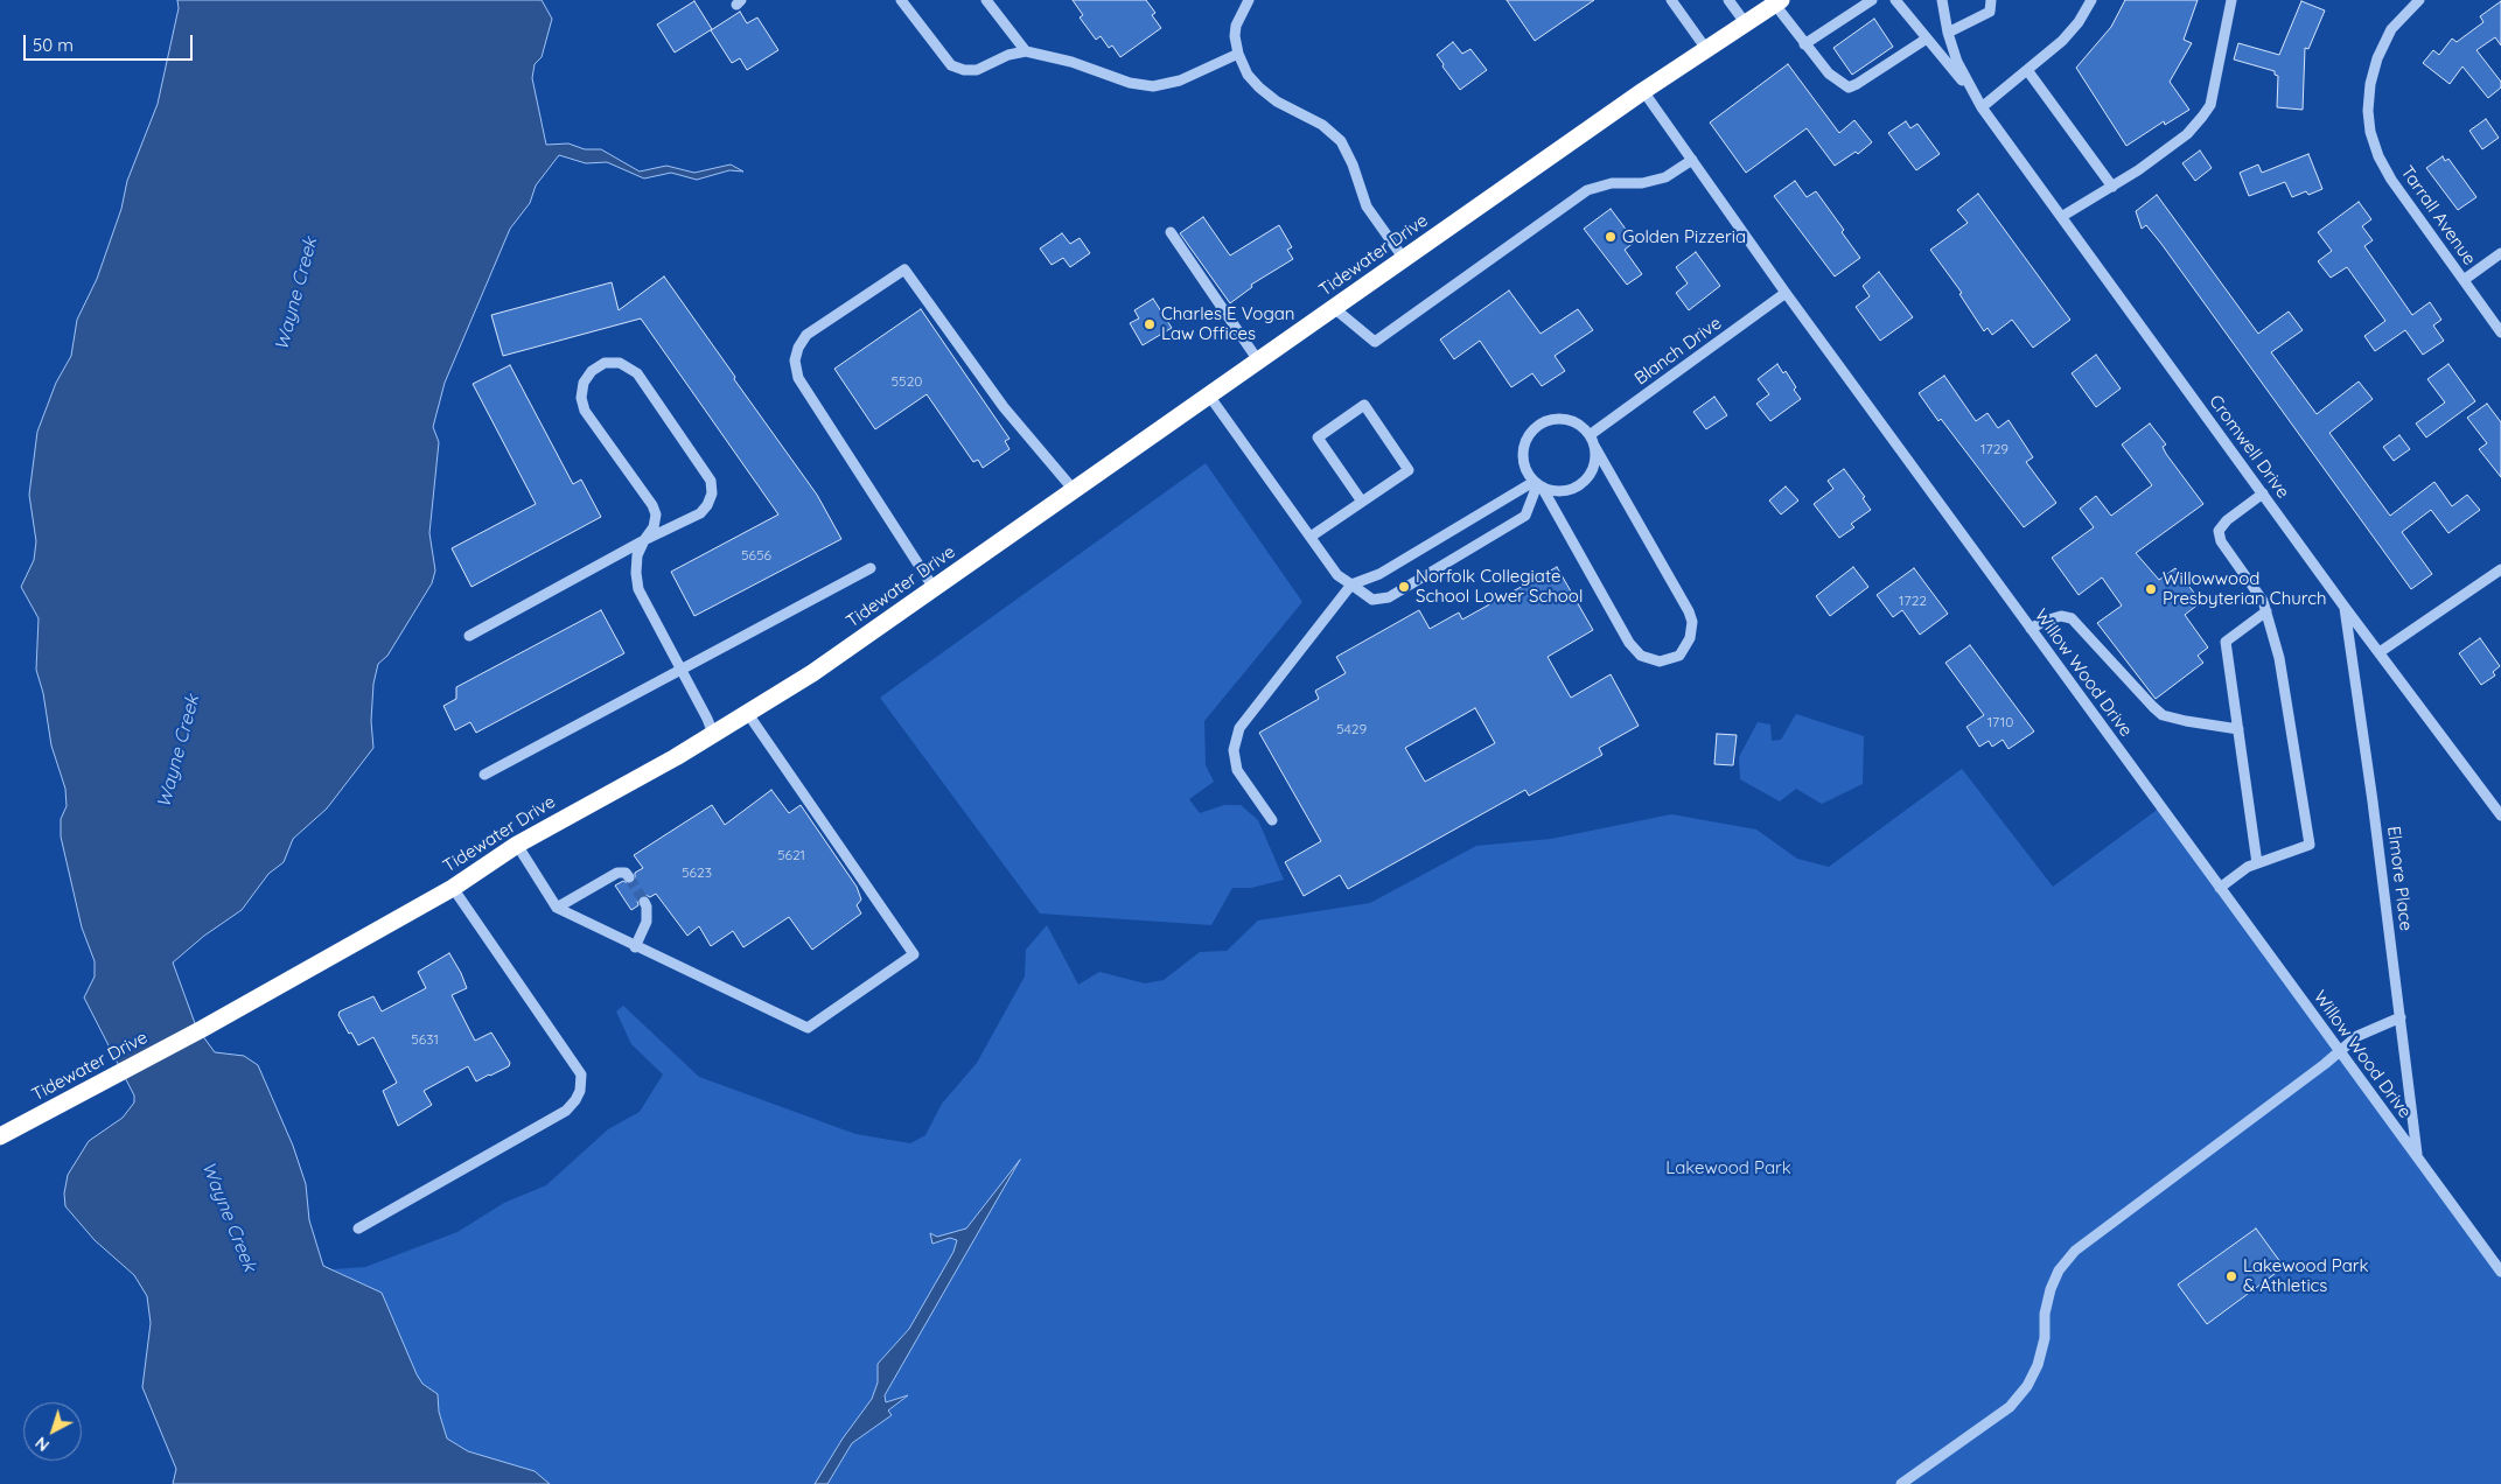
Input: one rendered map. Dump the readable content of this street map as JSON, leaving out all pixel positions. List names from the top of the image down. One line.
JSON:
{"streets":{"highway":["Tidewater Drive"],"street":["Tarrall Avenue","Blanch Drive","Cromwell Drive","Willow Wood Drive","Elmore Place"]},"crossings":[["Tidewater Drive","Willow Wood Drive"],["Blanch Drive","Willow Wood Drive"],["Cromwell Drive","Elmore Place"],["Willow Wood Drive","Elmore Place"]],"water":["Wayne Creek"],"parks":["Lakewood Park"],"places":["Golden Pizzeria","Charles E Vogan Law Offices","Norfolk Collegiate School Lower School","Willowwood Presbyterian Church","Lakewood Park & Athletics"],"house_numbers":["5520","1729","5656","1722","1710","5429","5621","5623","5631"],"scale_bar":"50 m","north":"bottom left"}
